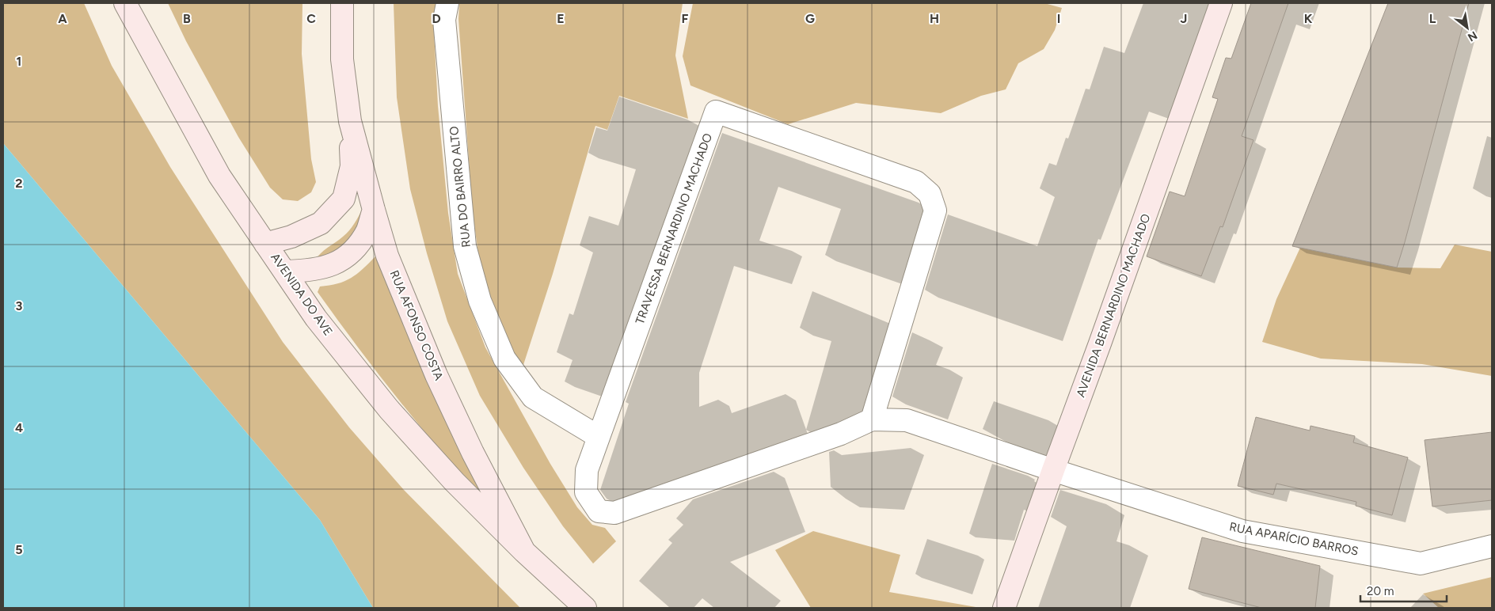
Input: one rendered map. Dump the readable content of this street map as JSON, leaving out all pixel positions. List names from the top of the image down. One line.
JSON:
{"streets":{"street":["RUA DO BAIRRO ALTO","TRAVESSA BERNARDINO MACHADO","AVENIDA DO AVE","AVENIDA BERNARDINO MACHADO","RUA AFONSO COSTA","RUA APARÍCIO BARROS"]},"crossings":[["RUA DO BAIRRO ALTO","TRAVESSA BERNARDINO MACHADO"],["TRAVESSA BERNARDINO MACHADO","AVENIDA BERNARDINO MACHADO"],["TRAVESSA BERNARDINO MACHADO","RUA APARÍCIO BARROS"],["AVENIDA DO AVE","RUA AFONSO COSTA"],["AVENIDA BERNARDINO MACHADO","RUA APARÍCIO BARROS"]],"scale_bar":"20 m","north":"bottom right","grid":{"columns":["A","B","C","D","E","F","G","H","I","J","K","L"],"rows":["1","2","3","4","5"]}}
